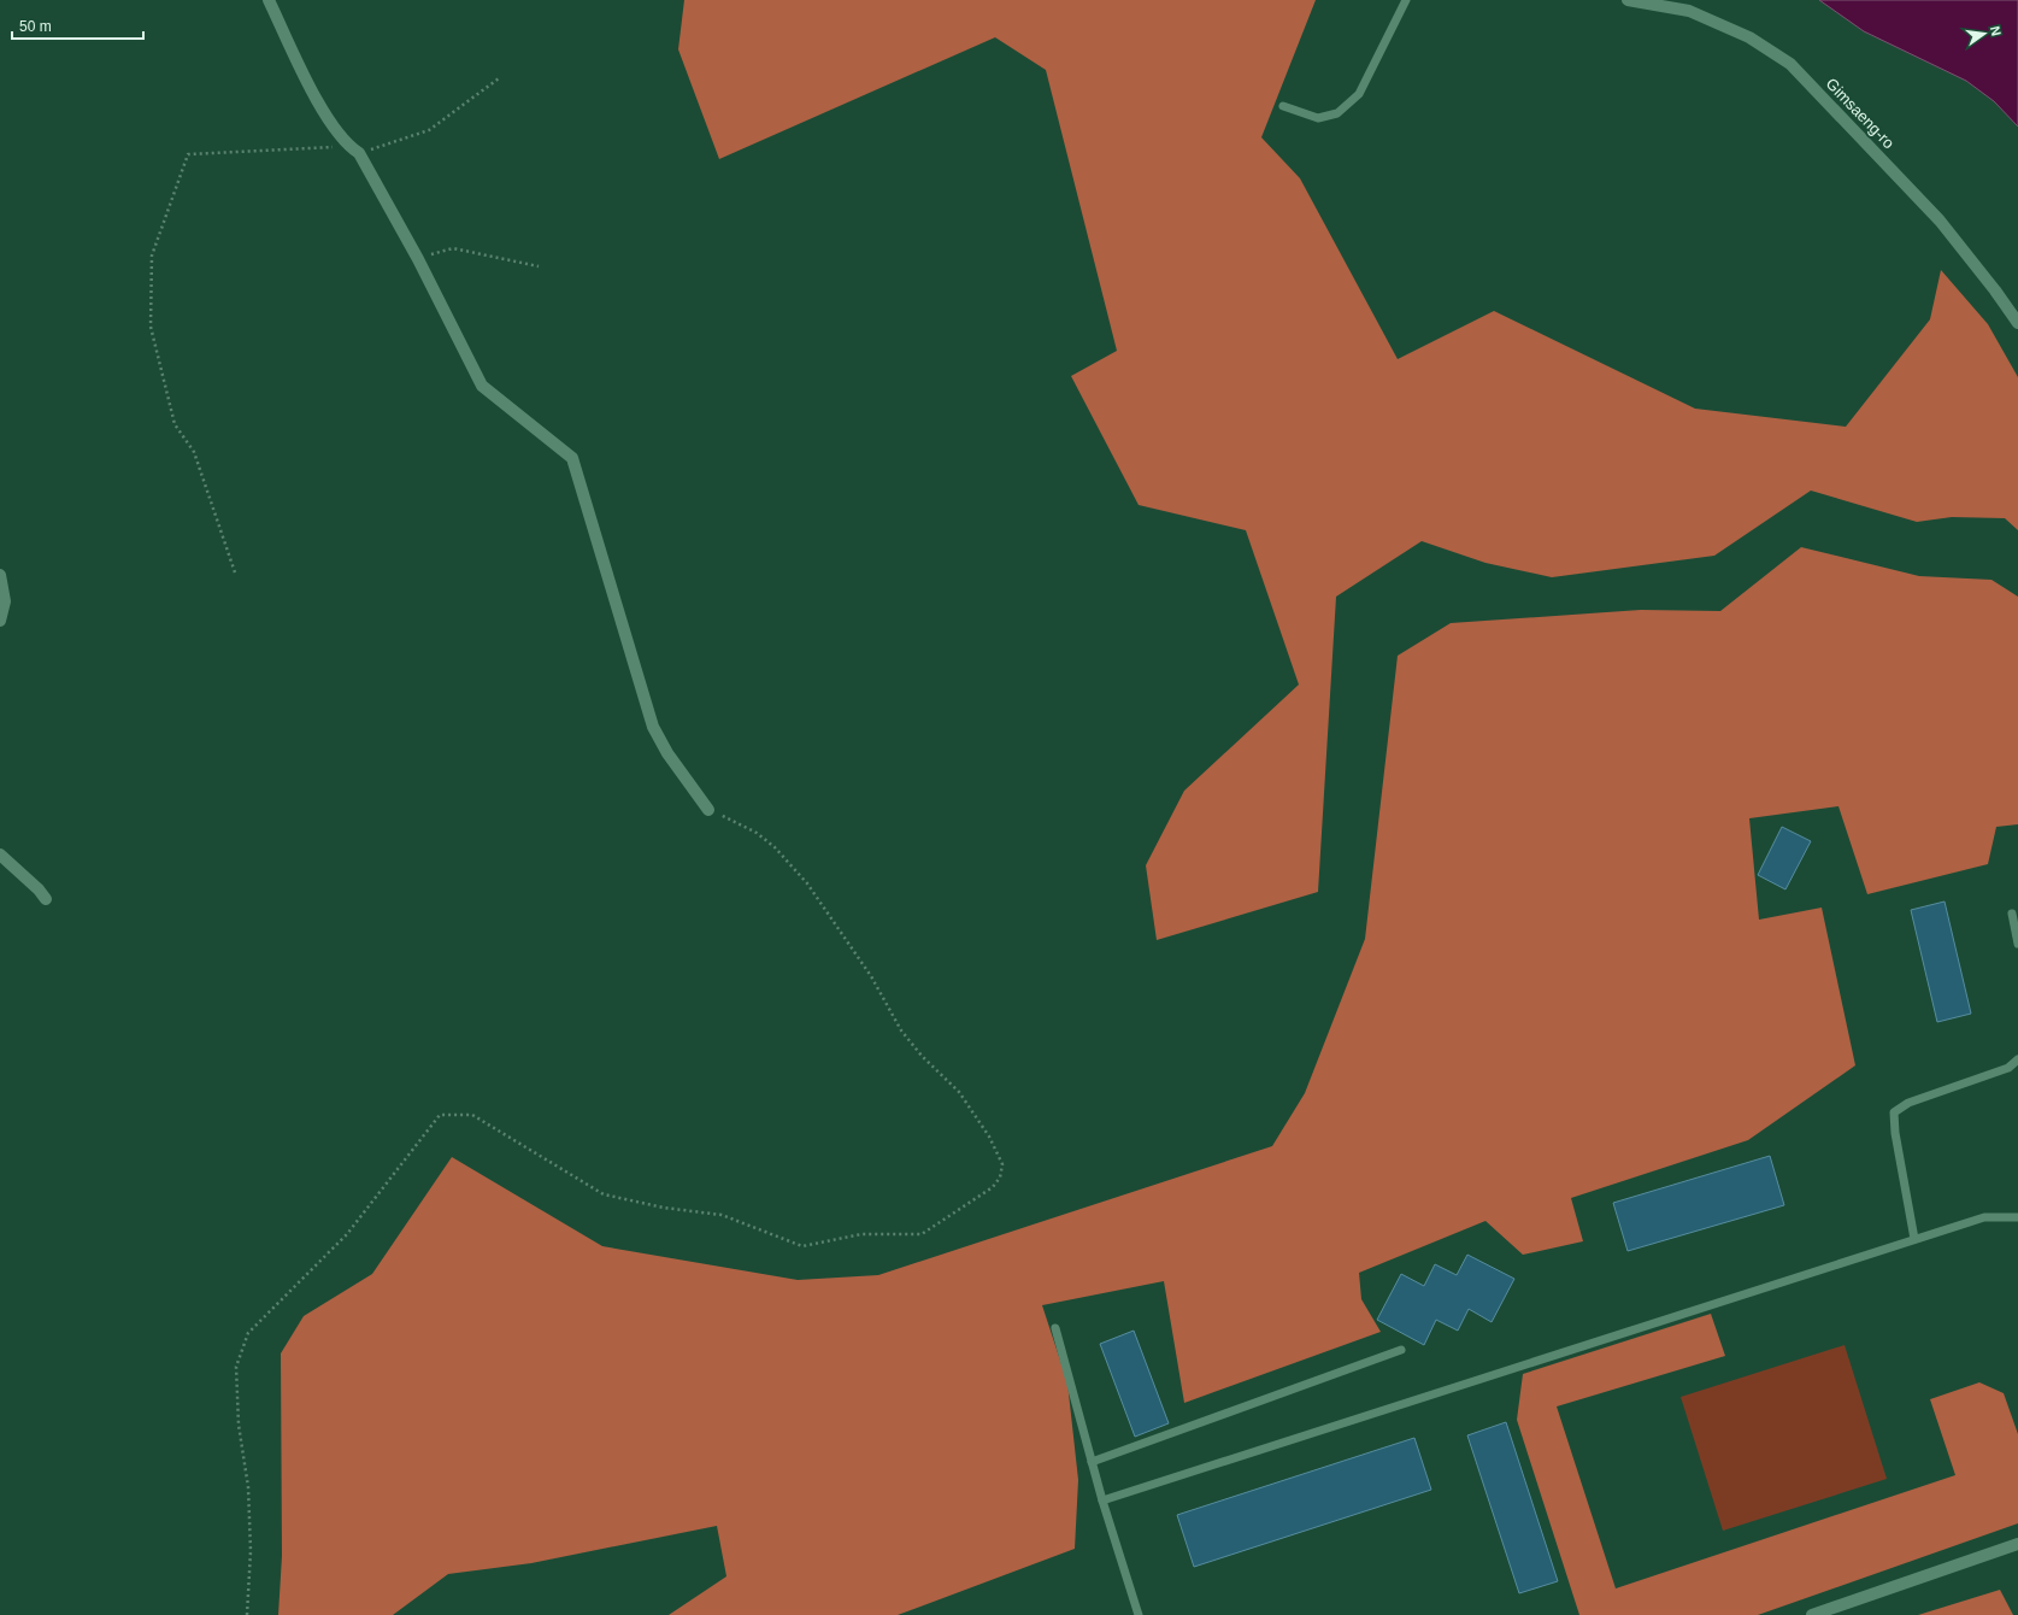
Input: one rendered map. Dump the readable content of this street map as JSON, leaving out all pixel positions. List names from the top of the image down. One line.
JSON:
{"streets":{"street":["Gimsaeng-ro"]},"scale_bar":"50 m","north":"right"}
